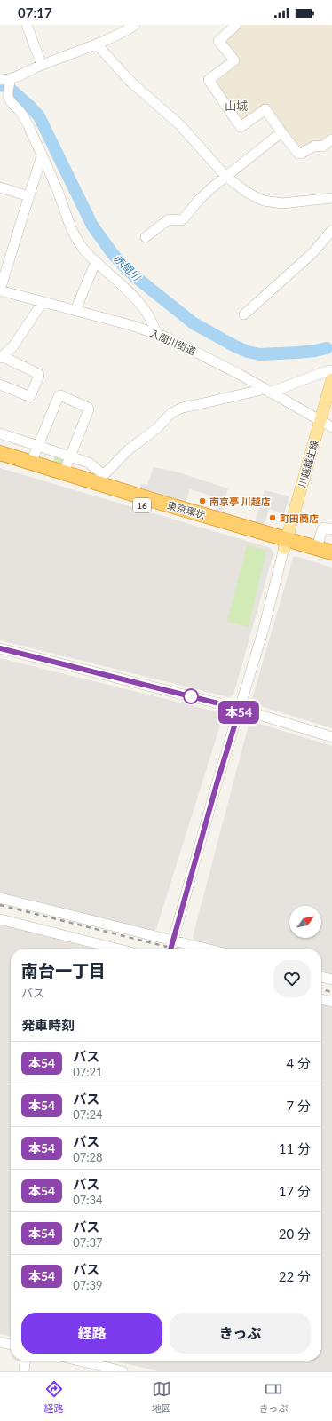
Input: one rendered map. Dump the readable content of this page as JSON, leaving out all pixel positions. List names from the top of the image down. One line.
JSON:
{"streets":{"highway":["16","東京環状"],"main road":["川越越生線"],"street":["入間川街道"]},"crossings":[["入間川街道","川越越生線"],["川越越生線","東京環状"]],"districts":["山城"],"water":["赤間川"],"places":["南京亭 川越店","町田商店"],"lines":["bus line 本54"],"north":"top right","page":{"status":"07:17","on_map":"本54","heading":[["南台一丁目","バス"],"発車時刻"],"list":[{"mark":"本54","name":"バス","note":"07:21","value":"4 分"},{"mark":"本54","name":"バス","note":"07:24","value":"7 分"},{"mark":"本54","name":"バス","note":"07:28","value":"11 分"},{"mark":"本54","name":"バス","note":"07:34","value":"17 分"},{"mark":"本54","name":"バス","note":"07:37","value":"20 分"},{"mark":"本54","name":"バス","note":"07:39","value":"22 分"}],"buttons":["経路","きっぷ"],"tabs":["経路","地図","きっぷ"]}}
